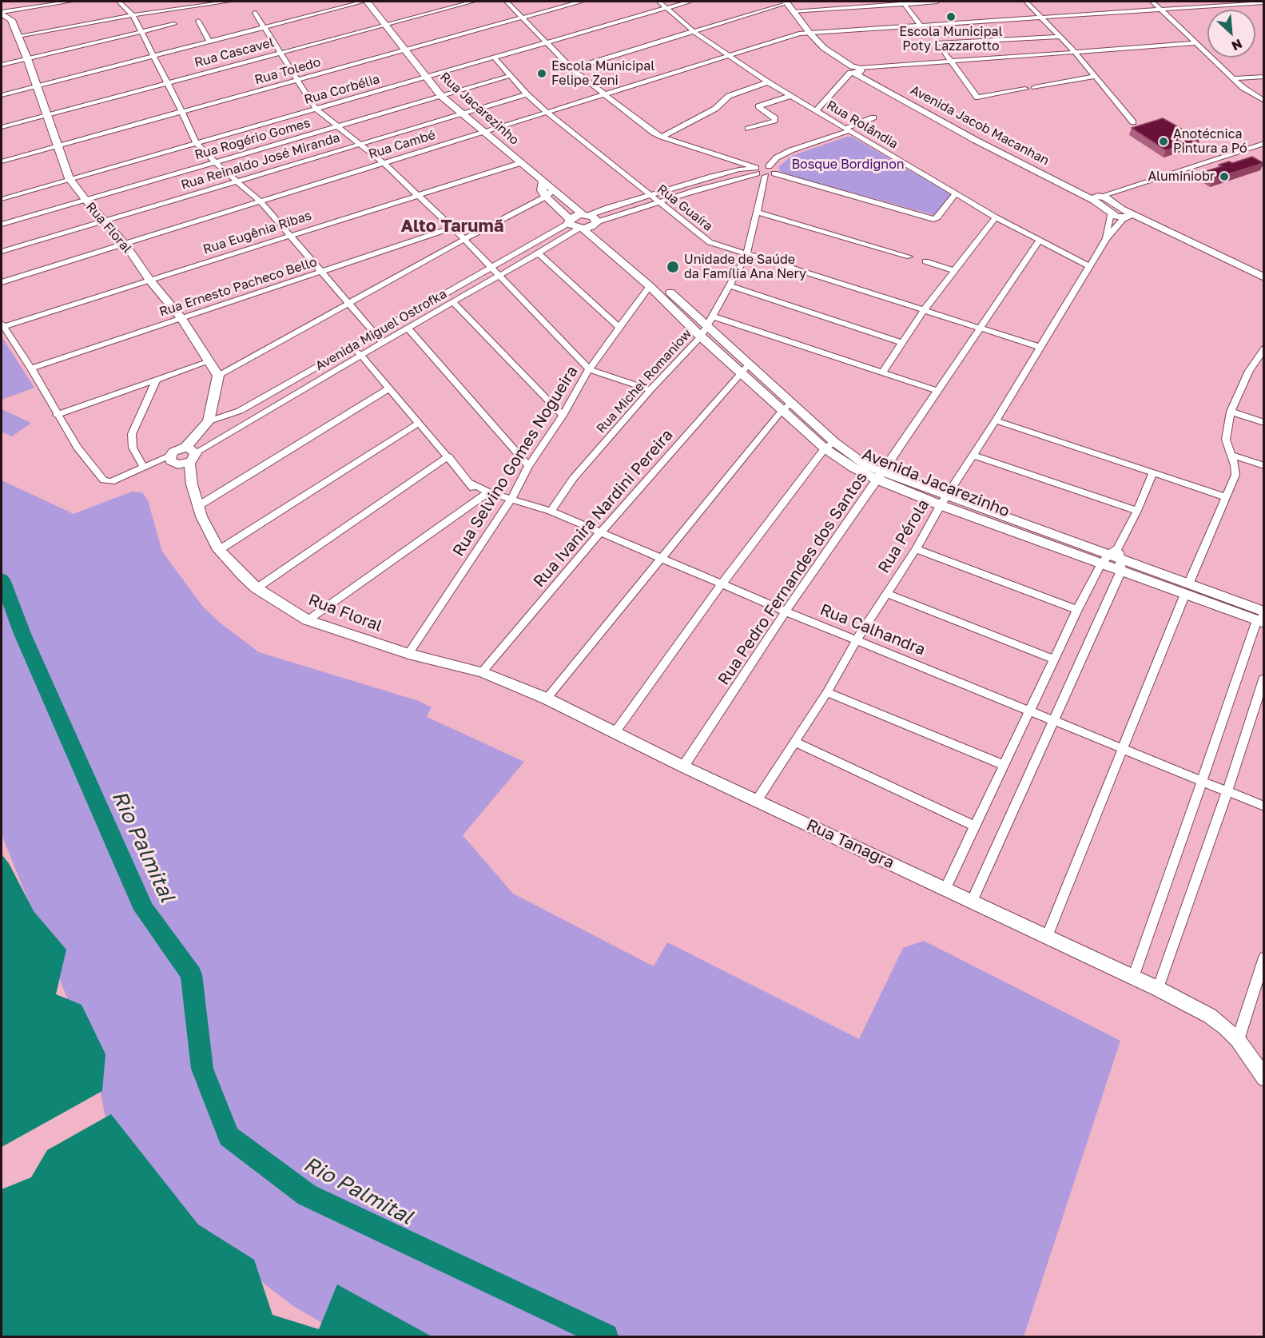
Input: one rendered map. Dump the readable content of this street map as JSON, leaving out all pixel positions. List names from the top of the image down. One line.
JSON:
{"streets":{"street":["Rua Cascavel","Rua Toledo","Rua Corbélia","Rua Jacarezinho","Rua Rolândia","Avenida Jacob Macanhan","Rua Rogério Gomes","Rua Cambé","Rua Reinaldo José Miranda","Rua Guaíra","Rua Floral","Rua Eugênia Ribas","Rua Ernesto Pacheco Bello","Avenida Miguel Ostrofka","Rua Michel Romaniow","Rua Selvino Gomes Nogueira","Avenida Jacarezinho","Rua Ivanira Nardini Pereira","Rua Pérola","Rua Pedro Fernandes dos Santos","Rua Calhandra","Rua Tanagra"]},"crossings":[["Rua Cascavel","Rua Jacarezinho"],["Rua Cascavel","Rua Floral"],["Rua Toledo","Rua Jacarezinho"],["Rua Toledo","Rua Floral"],["Rua Corbélia","Rua Jacarezinho"],["Rua Corbélia","Rua Rolândia"],["Rua Corbélia","Rua Guaíra"],["Rua Corbélia","Rua Floral"],["Rua Jacarezinho","Rua Rogério Gomes"],["Rua Jacarezinho","Rua Cambé"],["Rua Jacarezinho","Rua Reinaldo José Miranda"],["Rua Jacarezinho","Rua Eugênia Ribas"],["Rua Jacarezinho","Avenida Miguel Ostrofka"],["Rua Jacarezinho","Avenida Jacarezinho"],["Rua Rolândia","Rua Cambé"],["Rua Rolândia","Rua Pérola"],["Rua Rolândia","Rua Pedro Fernandes dos Santos"],["Avenida Jacob Macanhan","Rua Cambé"],["Avenida Jacob Macanhan","Rua Pérola"],["Rua Rogério Gomes","Rua Guaíra"],["Rua Rogério Gomes","Rua Floral"],["Rua Cambé","Rua Guaíra"],["Rua Cambé","Rua Floral"],["Rua Reinaldo José Miranda","Rua Guaíra"],["Rua Reinaldo José Miranda","Rua Floral"],["Rua Guaíra","Avenida Miguel Ostrofka"],["Rua Guaíra","Rua Michel Romaniow"],["Rua Guaíra","Rua Pérola"],["Rua Guaíra","Rua Pedro Fernandes dos Santos"],["Rua Floral","Rua Eugênia Ribas"],["Rua Floral","Rua Ernesto Pacheco Bello"],["Rua Floral","Avenida Miguel Ostrofka"],["Rua Floral","Rua Selvino Gomes Nogueira"],["Rua Floral","Rua Tanagra"],["Avenida Miguel Ostrofka","Avenida Jacarezinho"],["Rua Michel Romaniow","Avenida Jacarezinho"],["Rua Michel Romaniow","Rua Calhandra"],["Rua Selvino Gomes Nogueira","Avenida Jacarezinho"],["Rua Selvino Gomes Nogueira","Rua Calhandra"],["Rua Selvino Gomes Nogueira","Rua Tanagra"],["Avenida Jacarezinho","Rua Ivanira Nardini Pereira"],["Avenida Jacarezinho","Rua Pérola"],["Avenida Jacarezinho","Rua Pedro Fernandes dos Santos"],["Rua Ivanira Nardini Pereira","Rua Calhandra"],["Rua Ivanira Nardini Pereira","Rua Tanagra"],["Rua Pérola","Rua Calhandra"],["Rua Pérola","Rua Tanagra"],["Rua Pedro Fernandes dos Santos","Rua Calhandra"],["Rua Pedro Fernandes dos Santos","Rua Tanagra"]],"districts":["Alto Tarumã"],"water":["Rio Palmital"],"parks":["Bosque Bordignon"],"places":["Escola Municipal Poty Lazzarotto","Escola Municipal Felipe Zeni","Anotécnica Pintura a Pó","Aluminiobr","Unidade de Saúde da Família Ana Nery"],"north":"bottom right"}
